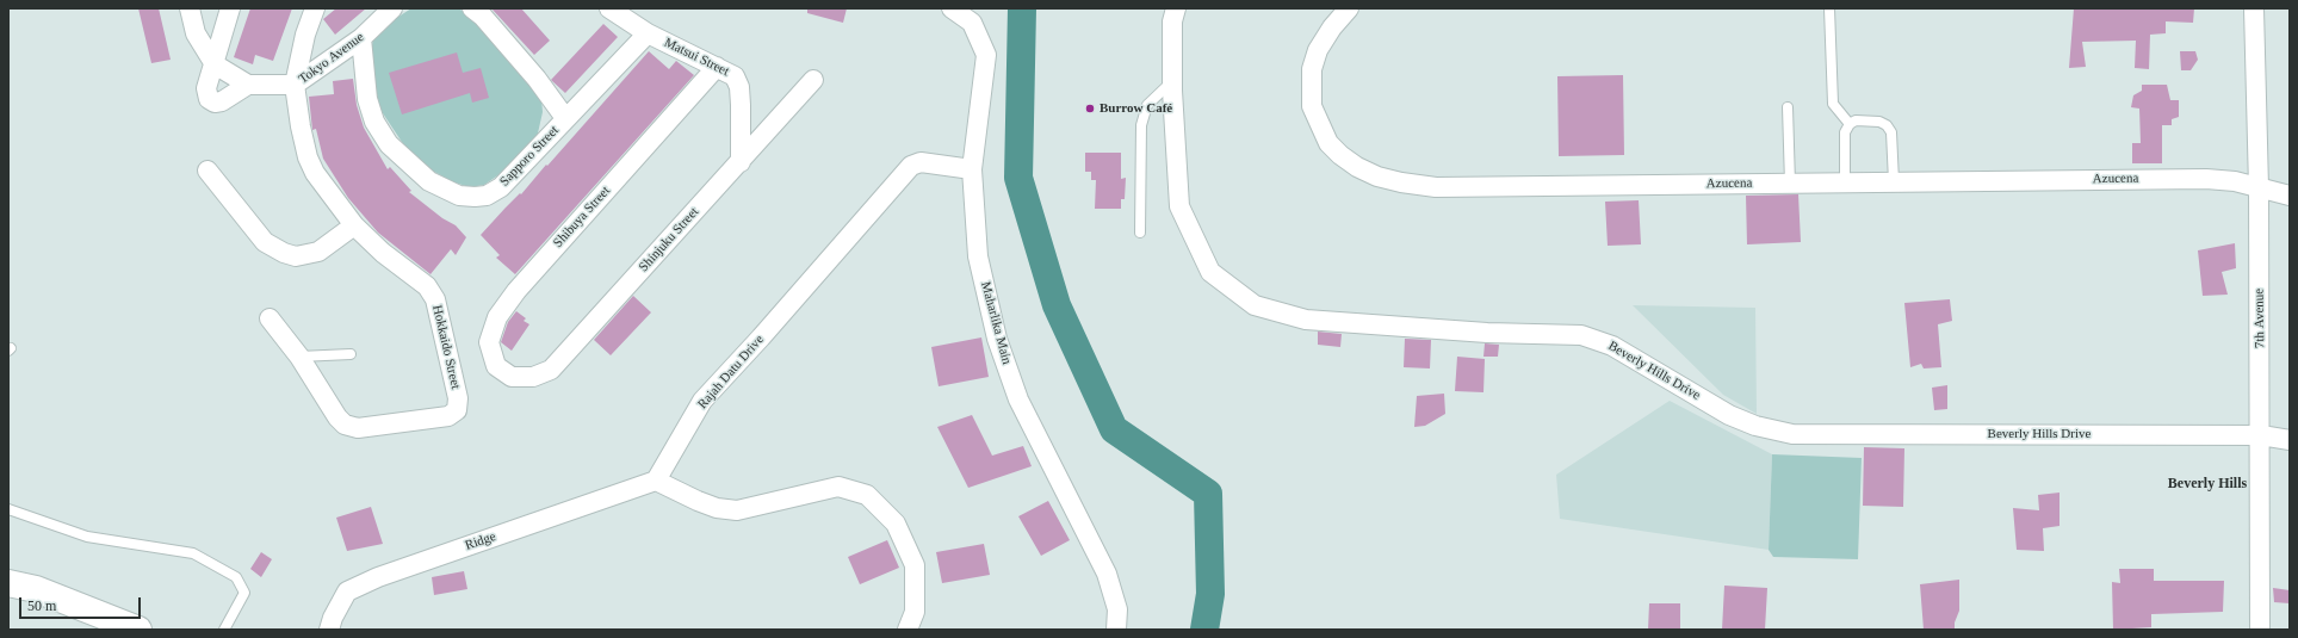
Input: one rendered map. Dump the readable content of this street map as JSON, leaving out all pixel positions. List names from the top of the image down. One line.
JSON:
{"streets":{"street":["Matsui Street","Tokyo Avenue","Sapporo Street","Azucena","Shibuya Street","Shinjuku Street","7th Avenue","Maharlika Main","Hokkaido Street","Beverly Hills Drive","Rajah Datu Drive","Ridge"]},"crossings":[["Matsui Street","Sapporo Street"],["Matsui Street","Shibuya Street"],["Matsui Street","Shinjuku Street"],["Tokyo Avenue","Sapporo Street"],["Tokyo Avenue","Hokkaido Street"],["Azucena","7th Avenue"],["Shibuya Street","Shinjuku Street"],["7th Avenue","Beverly Hills Drive"],["Maharlika Main","Rajah Datu Drive"],["Rajah Datu Drive","Ridge"]],"districts":["Beverly Hills"],"places":["Burrow Café"],"scale_bar":"50 m"}
